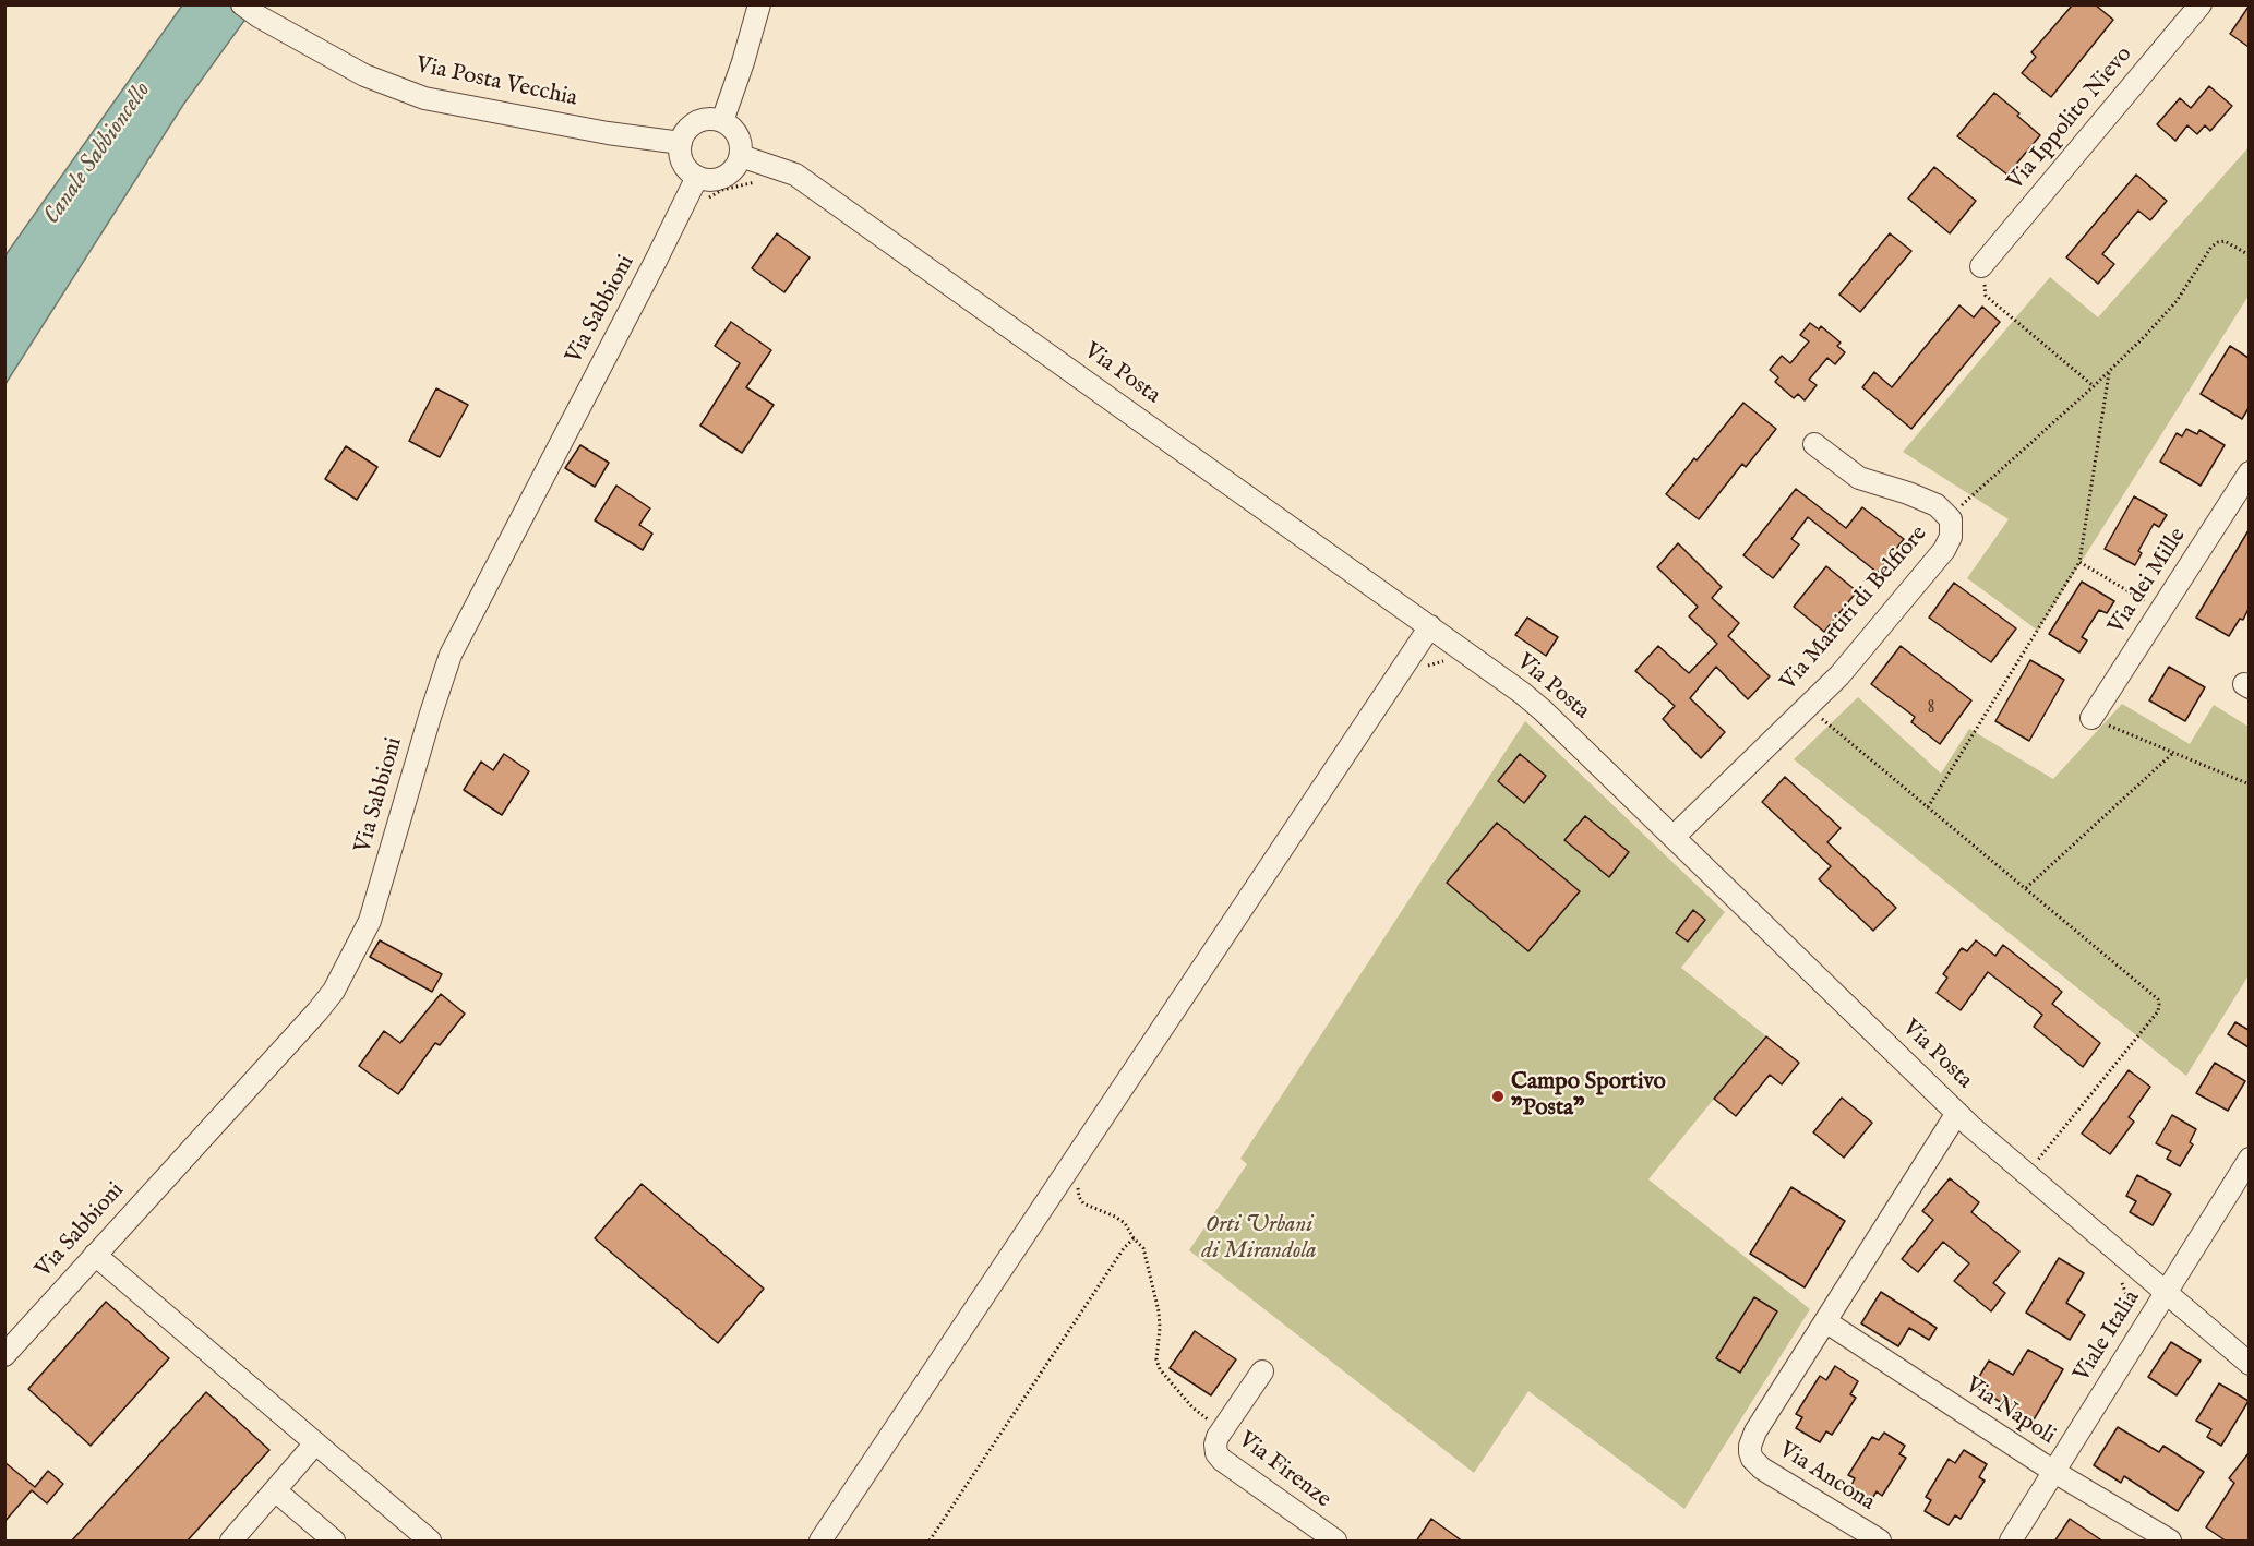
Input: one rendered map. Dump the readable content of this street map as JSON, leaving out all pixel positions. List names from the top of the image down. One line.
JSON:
{"streets":{"street":["Via Posta Vecchia","Via Ippolito Nievo","Via Sabbioni","Via Posta","Via dei Mille","Via Martiri di Belfiore","Viale Italia","Via Napoli","Via Firenze","Via Ancona"]},"crossings":[["Via Posta Vecchia","Via Sabbioni"],["Via Posta Vecchia","Via Posta"],["Via Sabbioni","Via Posta"],["Via Posta","Via Martiri di Belfiore"],["Via Posta","Viale Italia"],["Viale Italia","Via Napoli"],["Via Napoli","Via Ancona"]],"water":["Canale Sabbioncello"],"parks":["Orti Urbani di Mirandola"],"places":["Campo Sportivo \"Posta\""],"house_numbers":["8"]}
